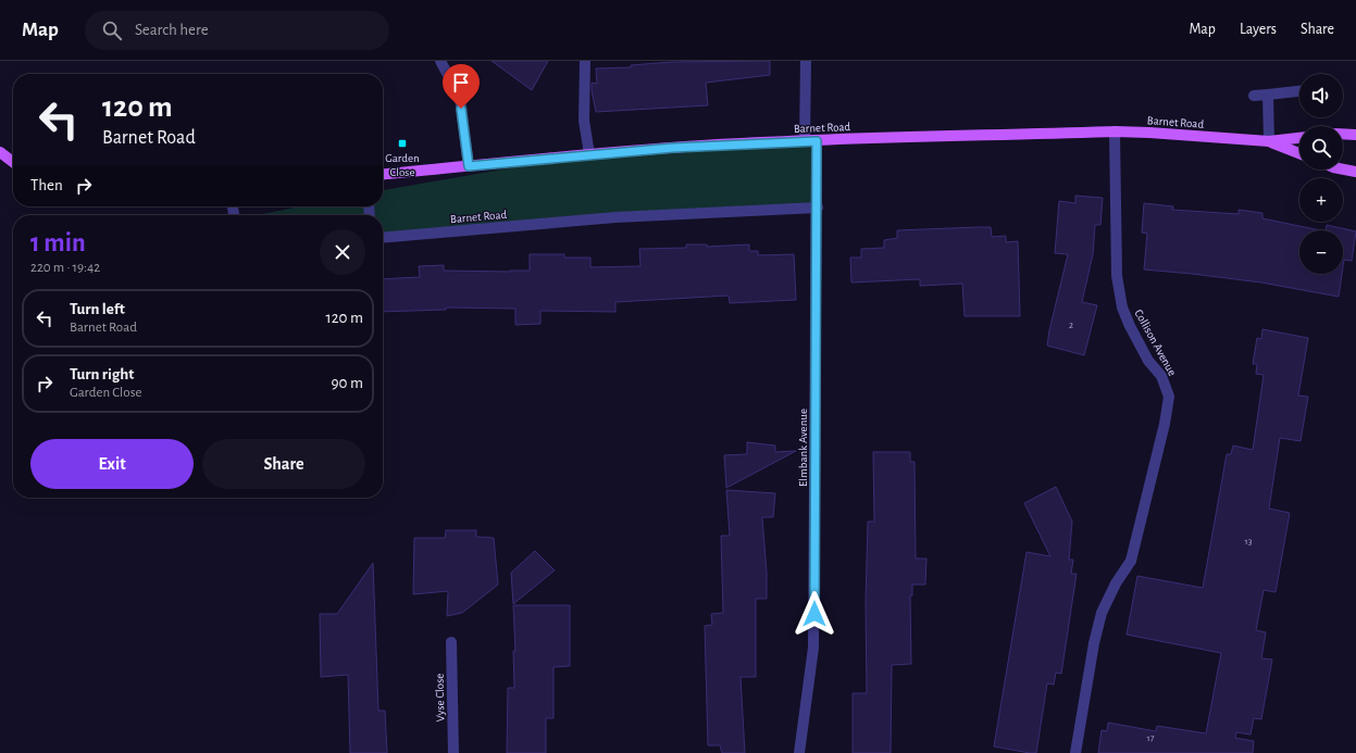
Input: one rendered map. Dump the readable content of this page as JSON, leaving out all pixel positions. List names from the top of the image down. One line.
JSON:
{"streets":{"main road":["Barnet Road"],"street":["Collison Avenue","Elmbank Avenue","Vyse Close"]},"crossings":[["Barnet Road","Collison Avenue"],["Barnet Road","Elmbank Avenue"]],"places":{"transit":["Garden Close"]},"house_numbers":["2","13","17"],"page":{"header":"Map","search":"Search here","nav":["Map","Layers","Share"],"map_buttons":["+","−"],"turn":["120 m","Barnet Road"],"then":"Then","heading":["1 min","220 m · 19:42"],"list":[{"name":"Turn left","note":"Barnet Road","value":"120 m"},{"name":"Turn right","note":"Garden Close","value":"90 m"}],"buttons":["Exit","Share"]}}
